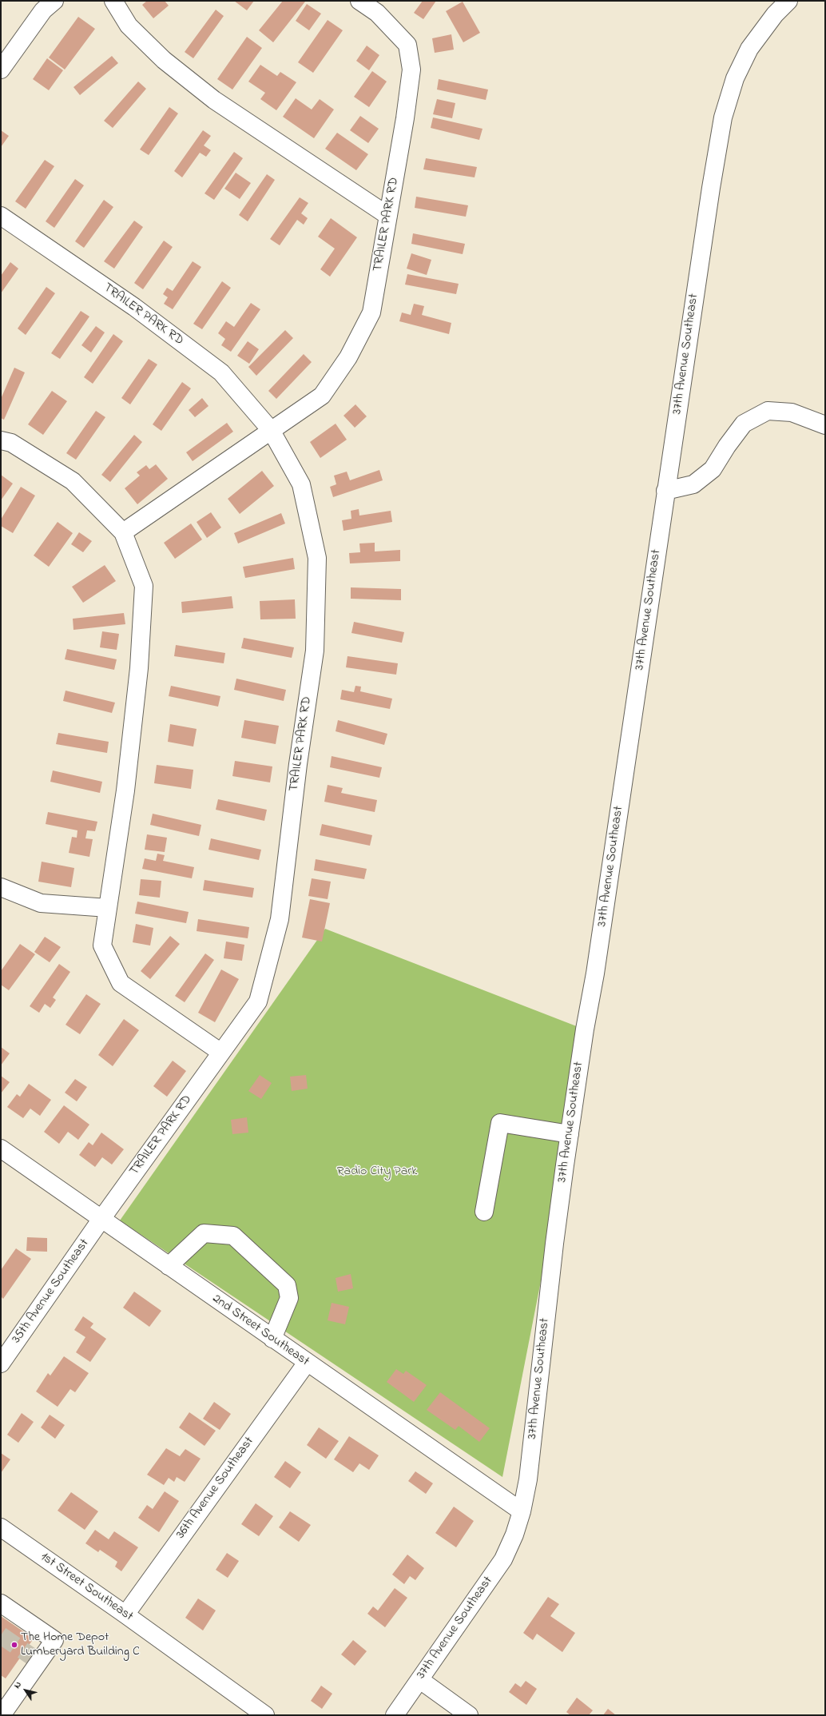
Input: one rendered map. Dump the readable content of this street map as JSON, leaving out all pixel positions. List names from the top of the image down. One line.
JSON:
{"streets":{"street":["TRAILER PARK RD","37th Avenue Southeast","35th Avenue Southeast","2nd Street Southeast","36th Avenue Southeast","1st Street Southeast"]},"crossings":[["TRAILER PARK RD","35th Avenue Southeast"],["TRAILER PARK RD","2nd Street Southeast"],["37th Avenue Southeast","2nd Street Southeast"],["35th Avenue Southeast","2nd Street Southeast"],["2nd Street Southeast","36th Avenue Southeast"],["36th Avenue Southeast","1st Street Southeast"]],"parks":["Radio City Park"],"places":["The Home Depot Lumberyard Building C"],"north":"top left"}
